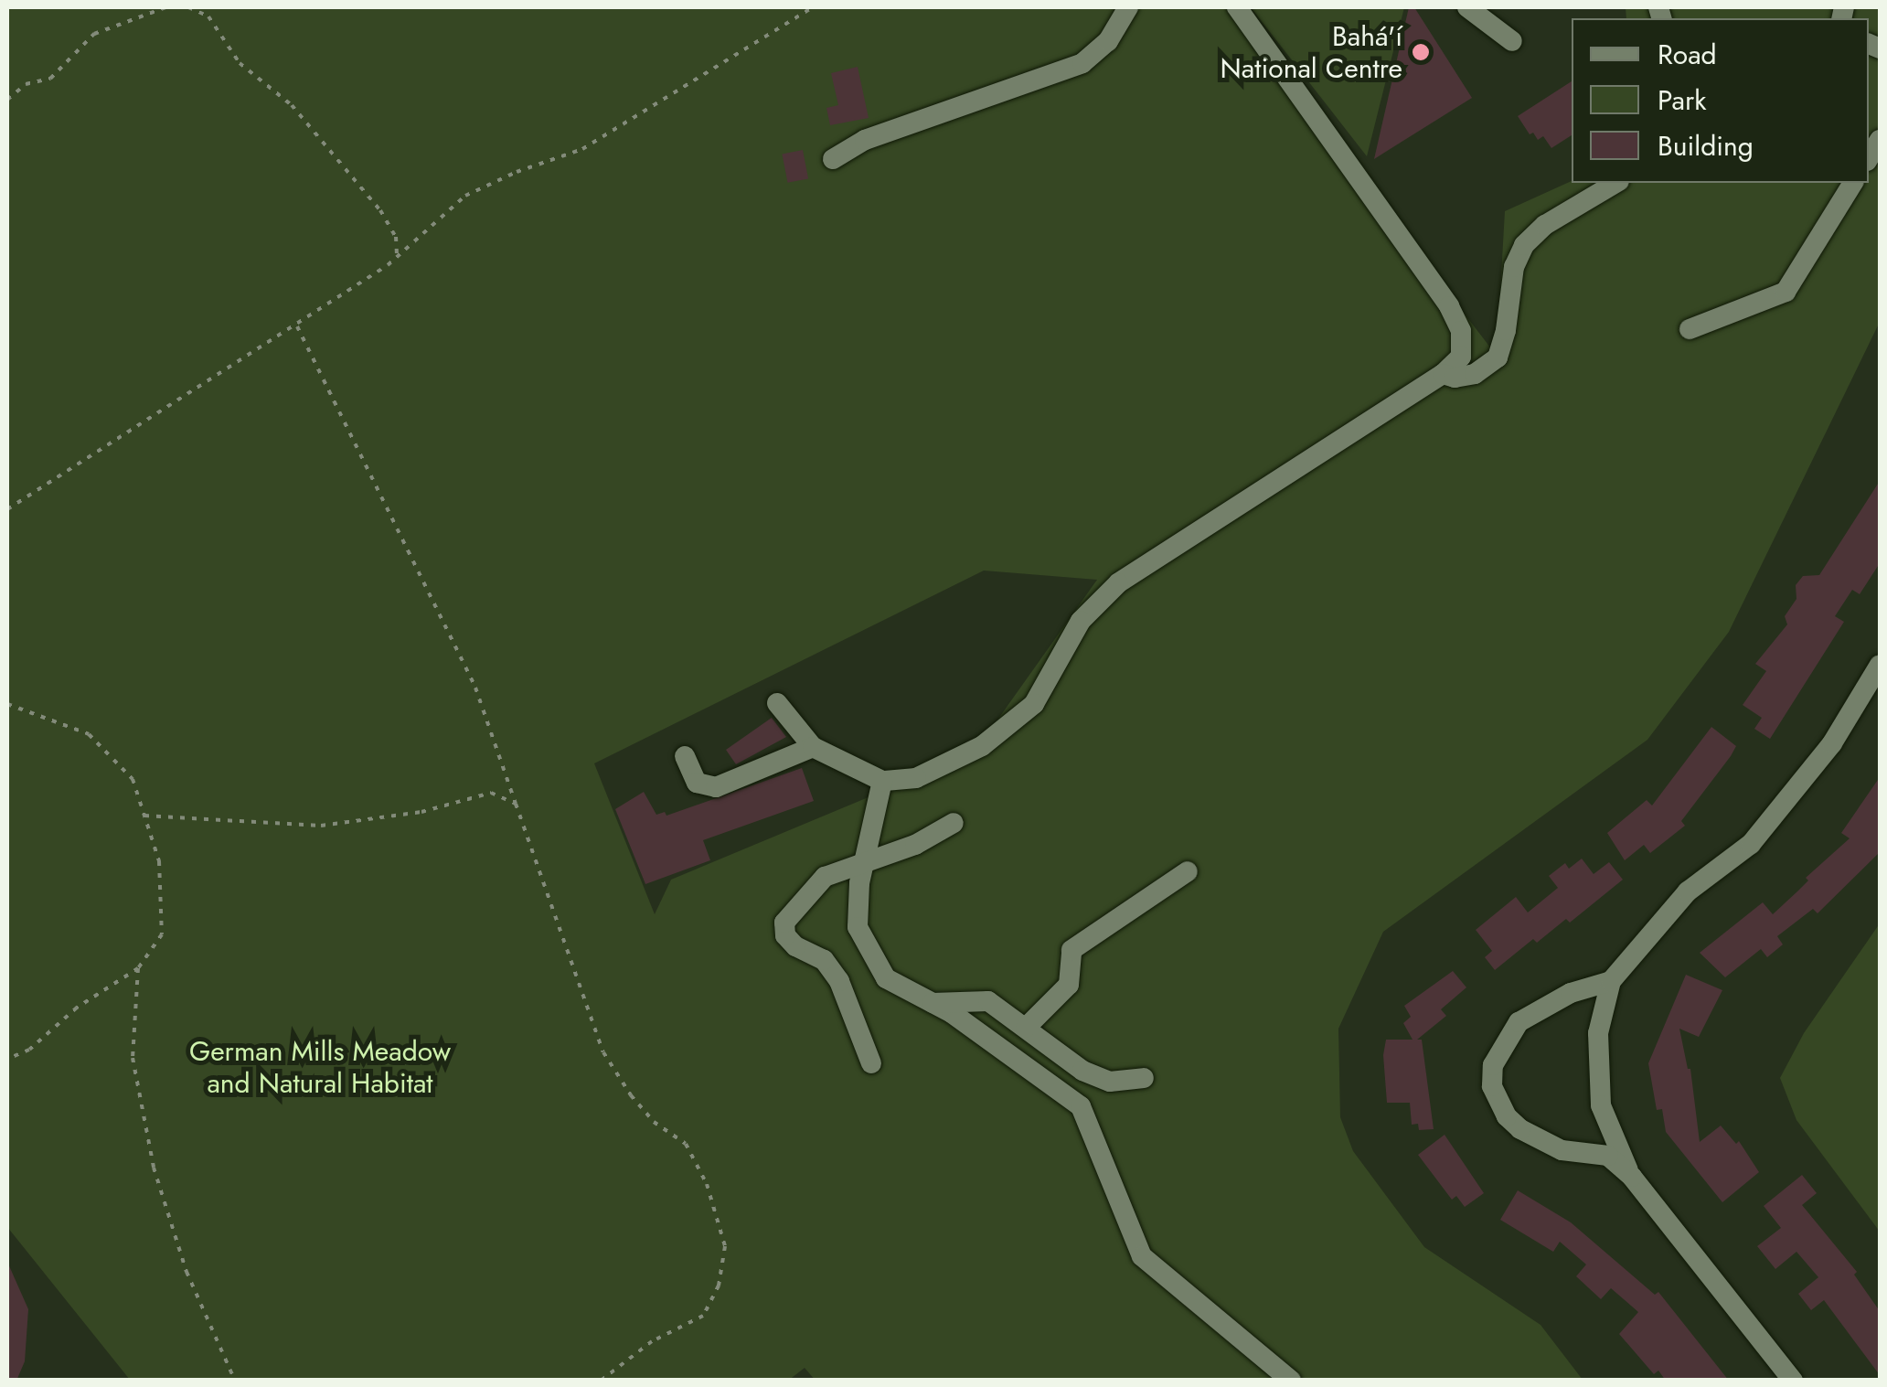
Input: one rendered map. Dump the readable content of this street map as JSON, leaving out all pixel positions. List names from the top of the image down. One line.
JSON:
{"parks":["German Mills Meadow and Natural Habitat"],"places":["Bahá'í National Centre"],"legend":["Road","Park","Building"]}
